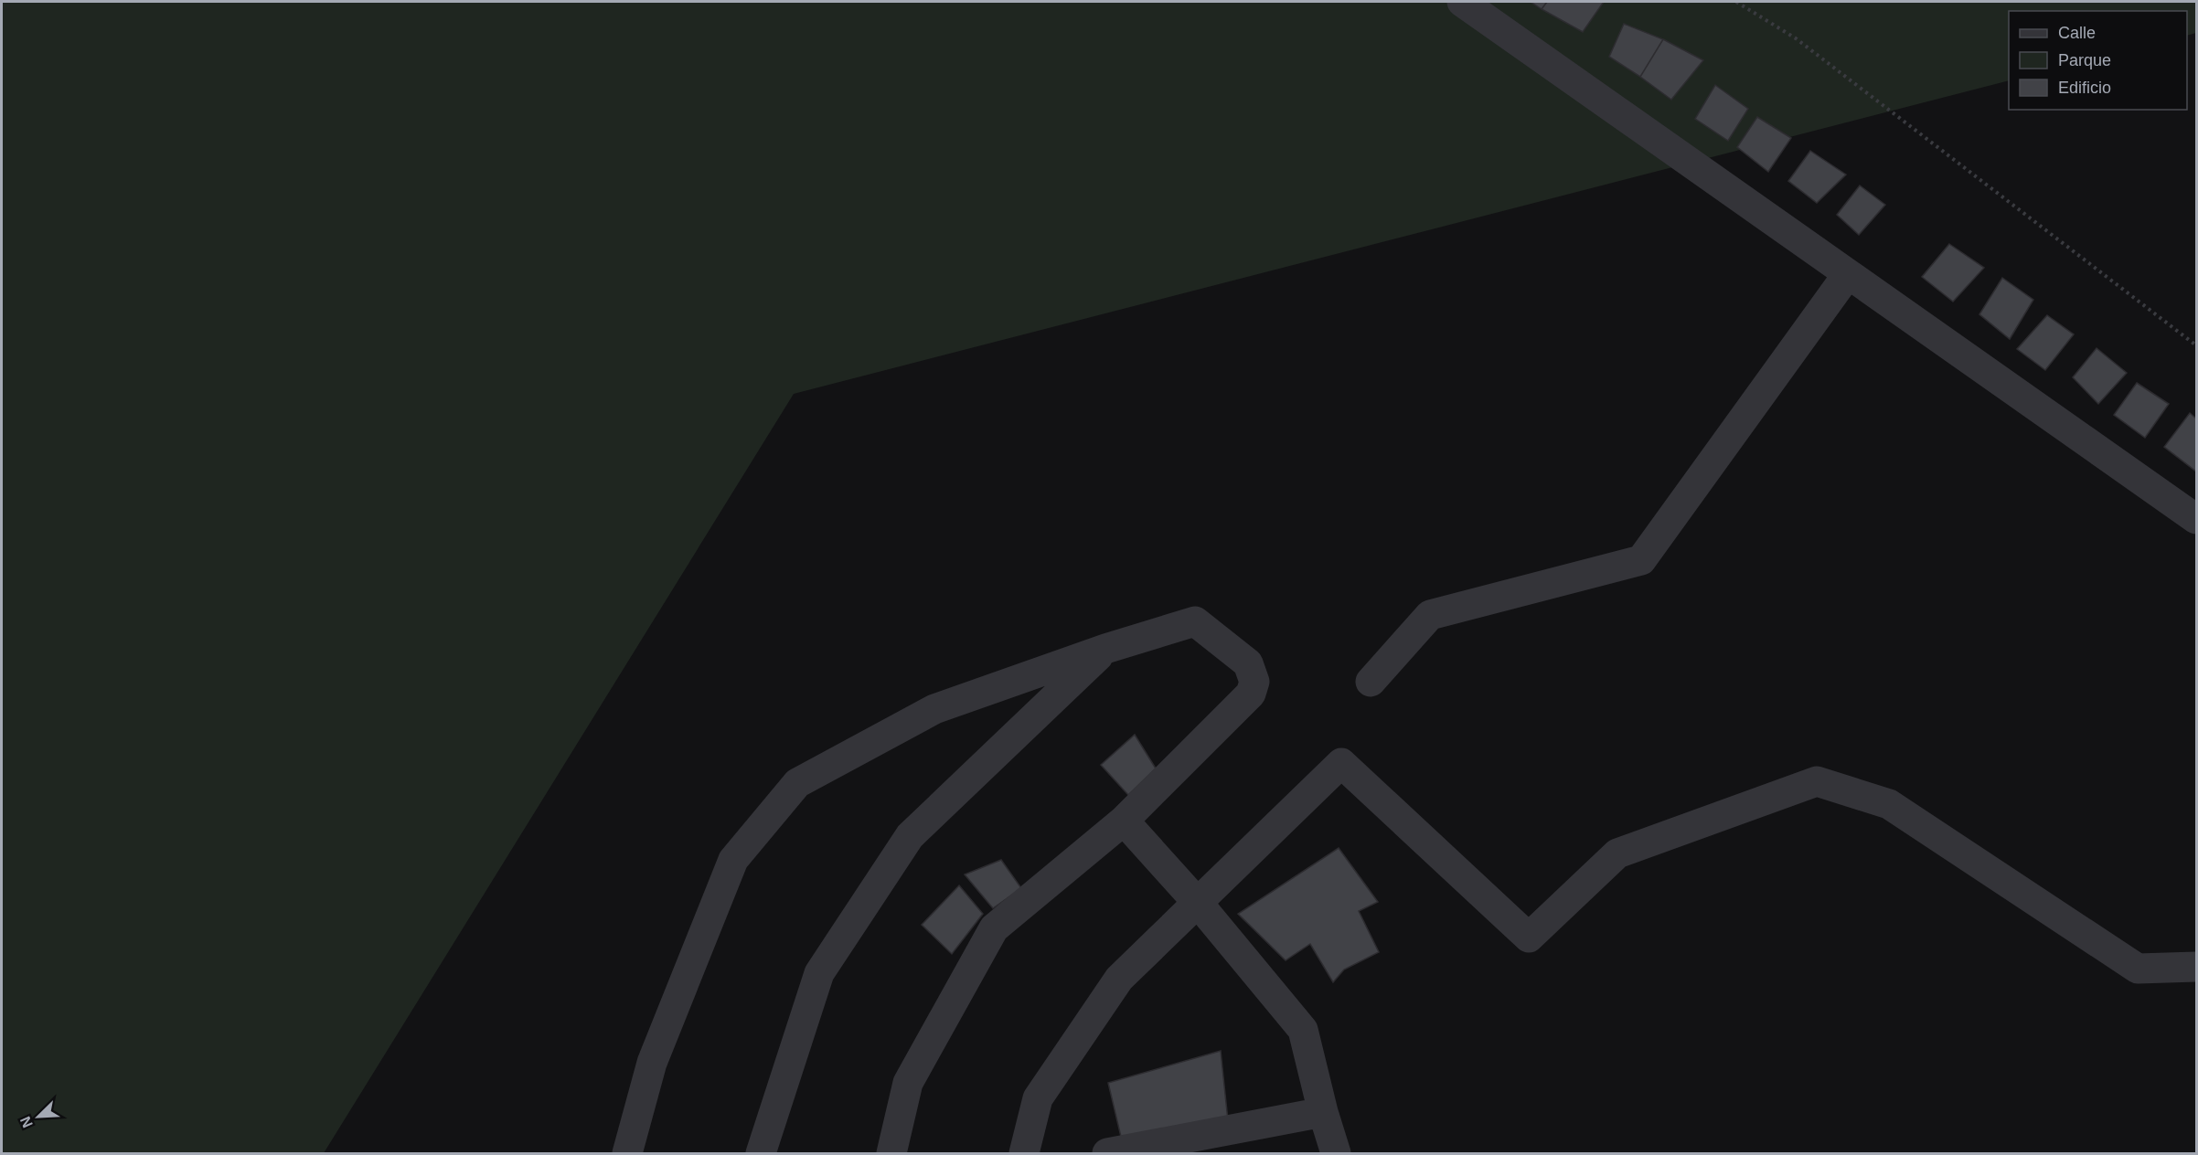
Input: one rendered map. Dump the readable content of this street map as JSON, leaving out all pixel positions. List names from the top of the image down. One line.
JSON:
{"legend":["Calle","Parque","Edificio"],"north":"bottom left"}
